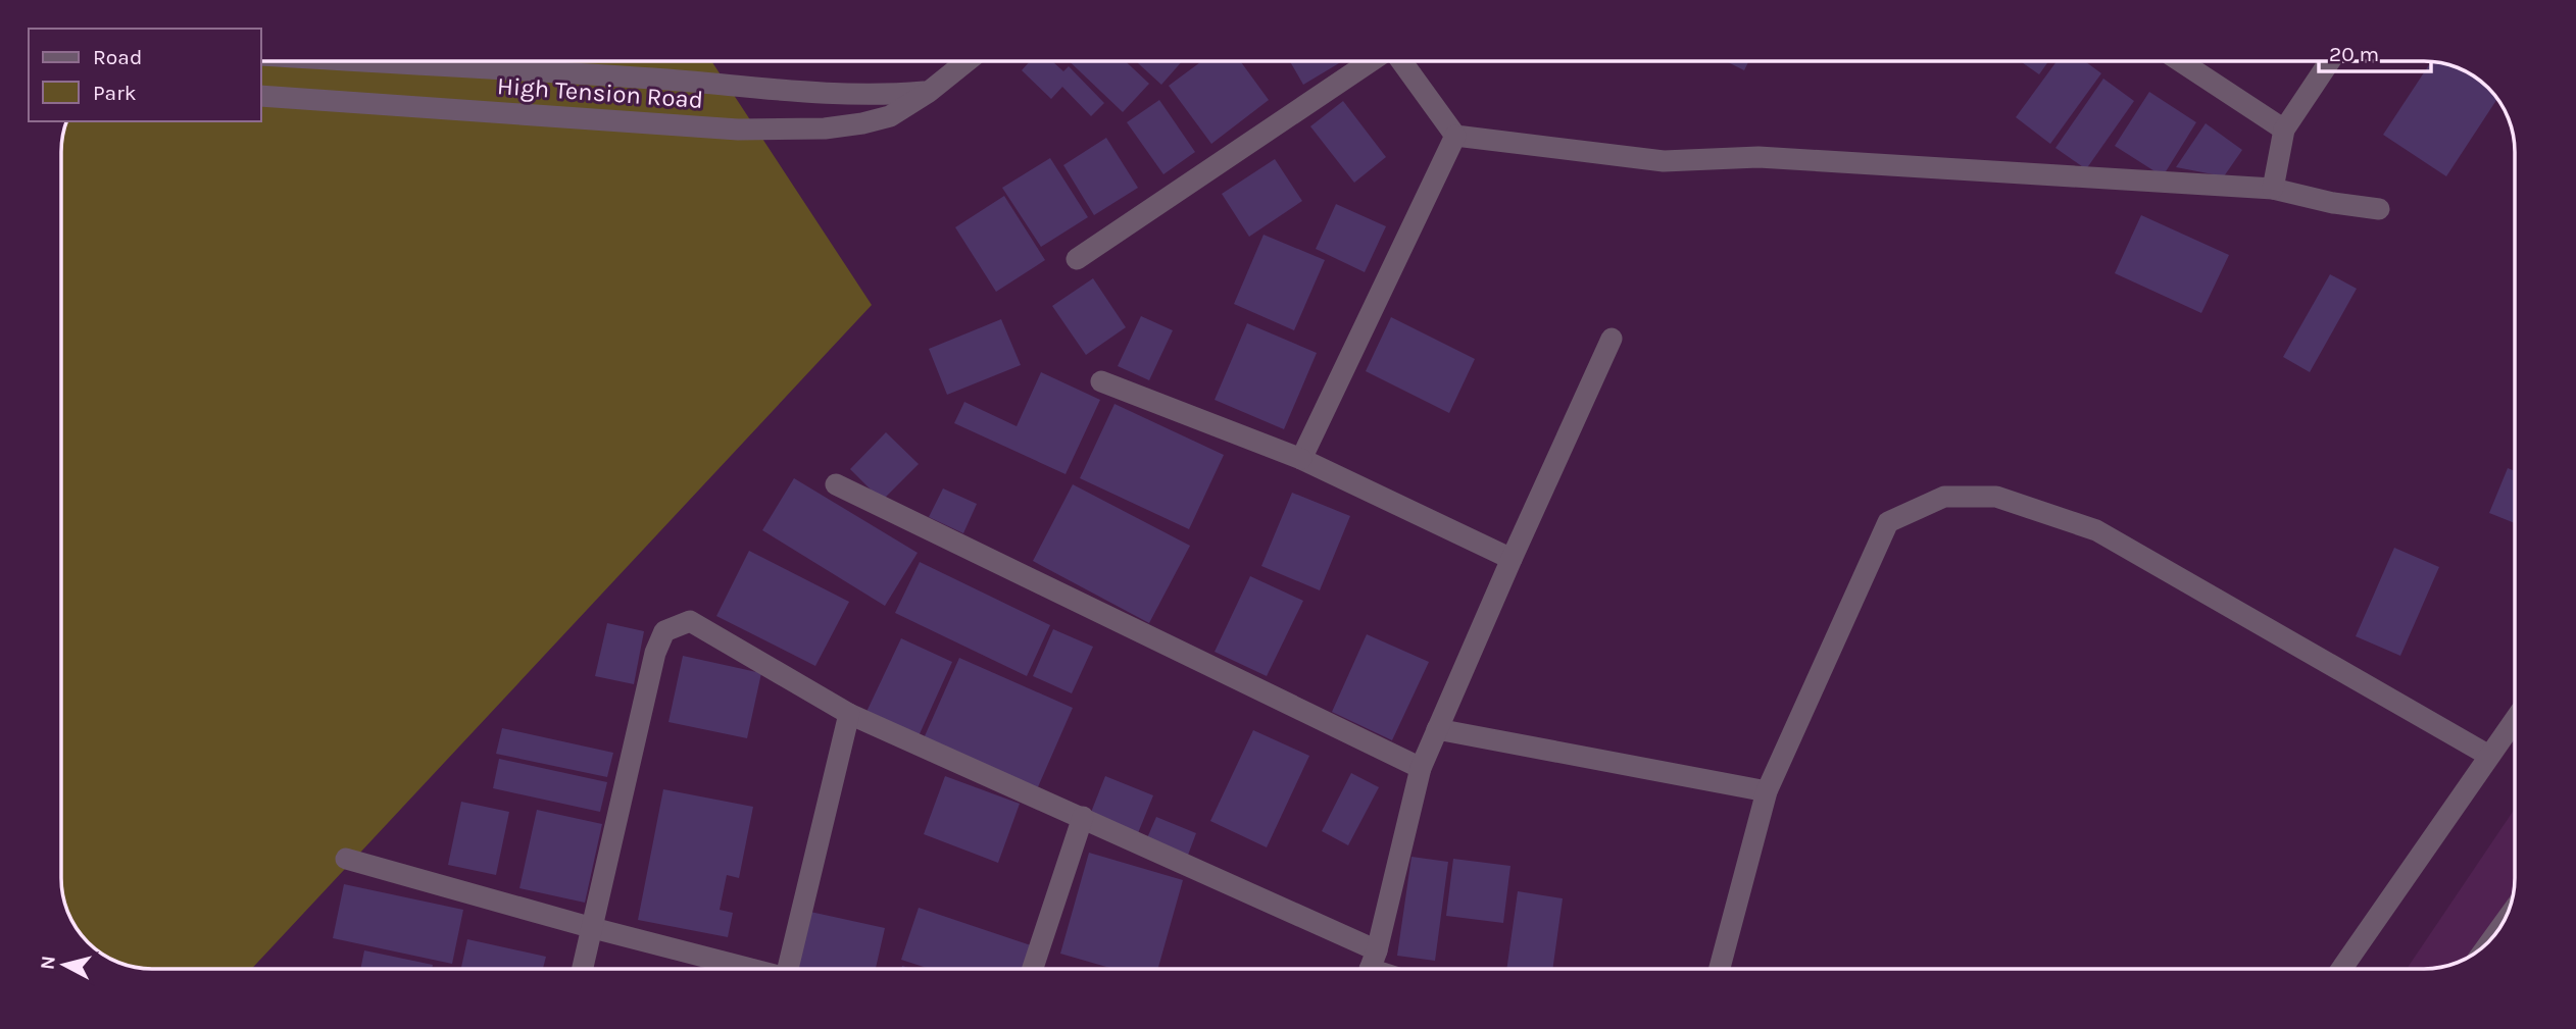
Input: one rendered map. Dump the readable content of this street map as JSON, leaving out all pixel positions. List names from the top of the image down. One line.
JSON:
{"streets":{"street":["High Tension Road"]},"legend":["Road","Park"],"scale_bar":"20 m","north":"left"}
